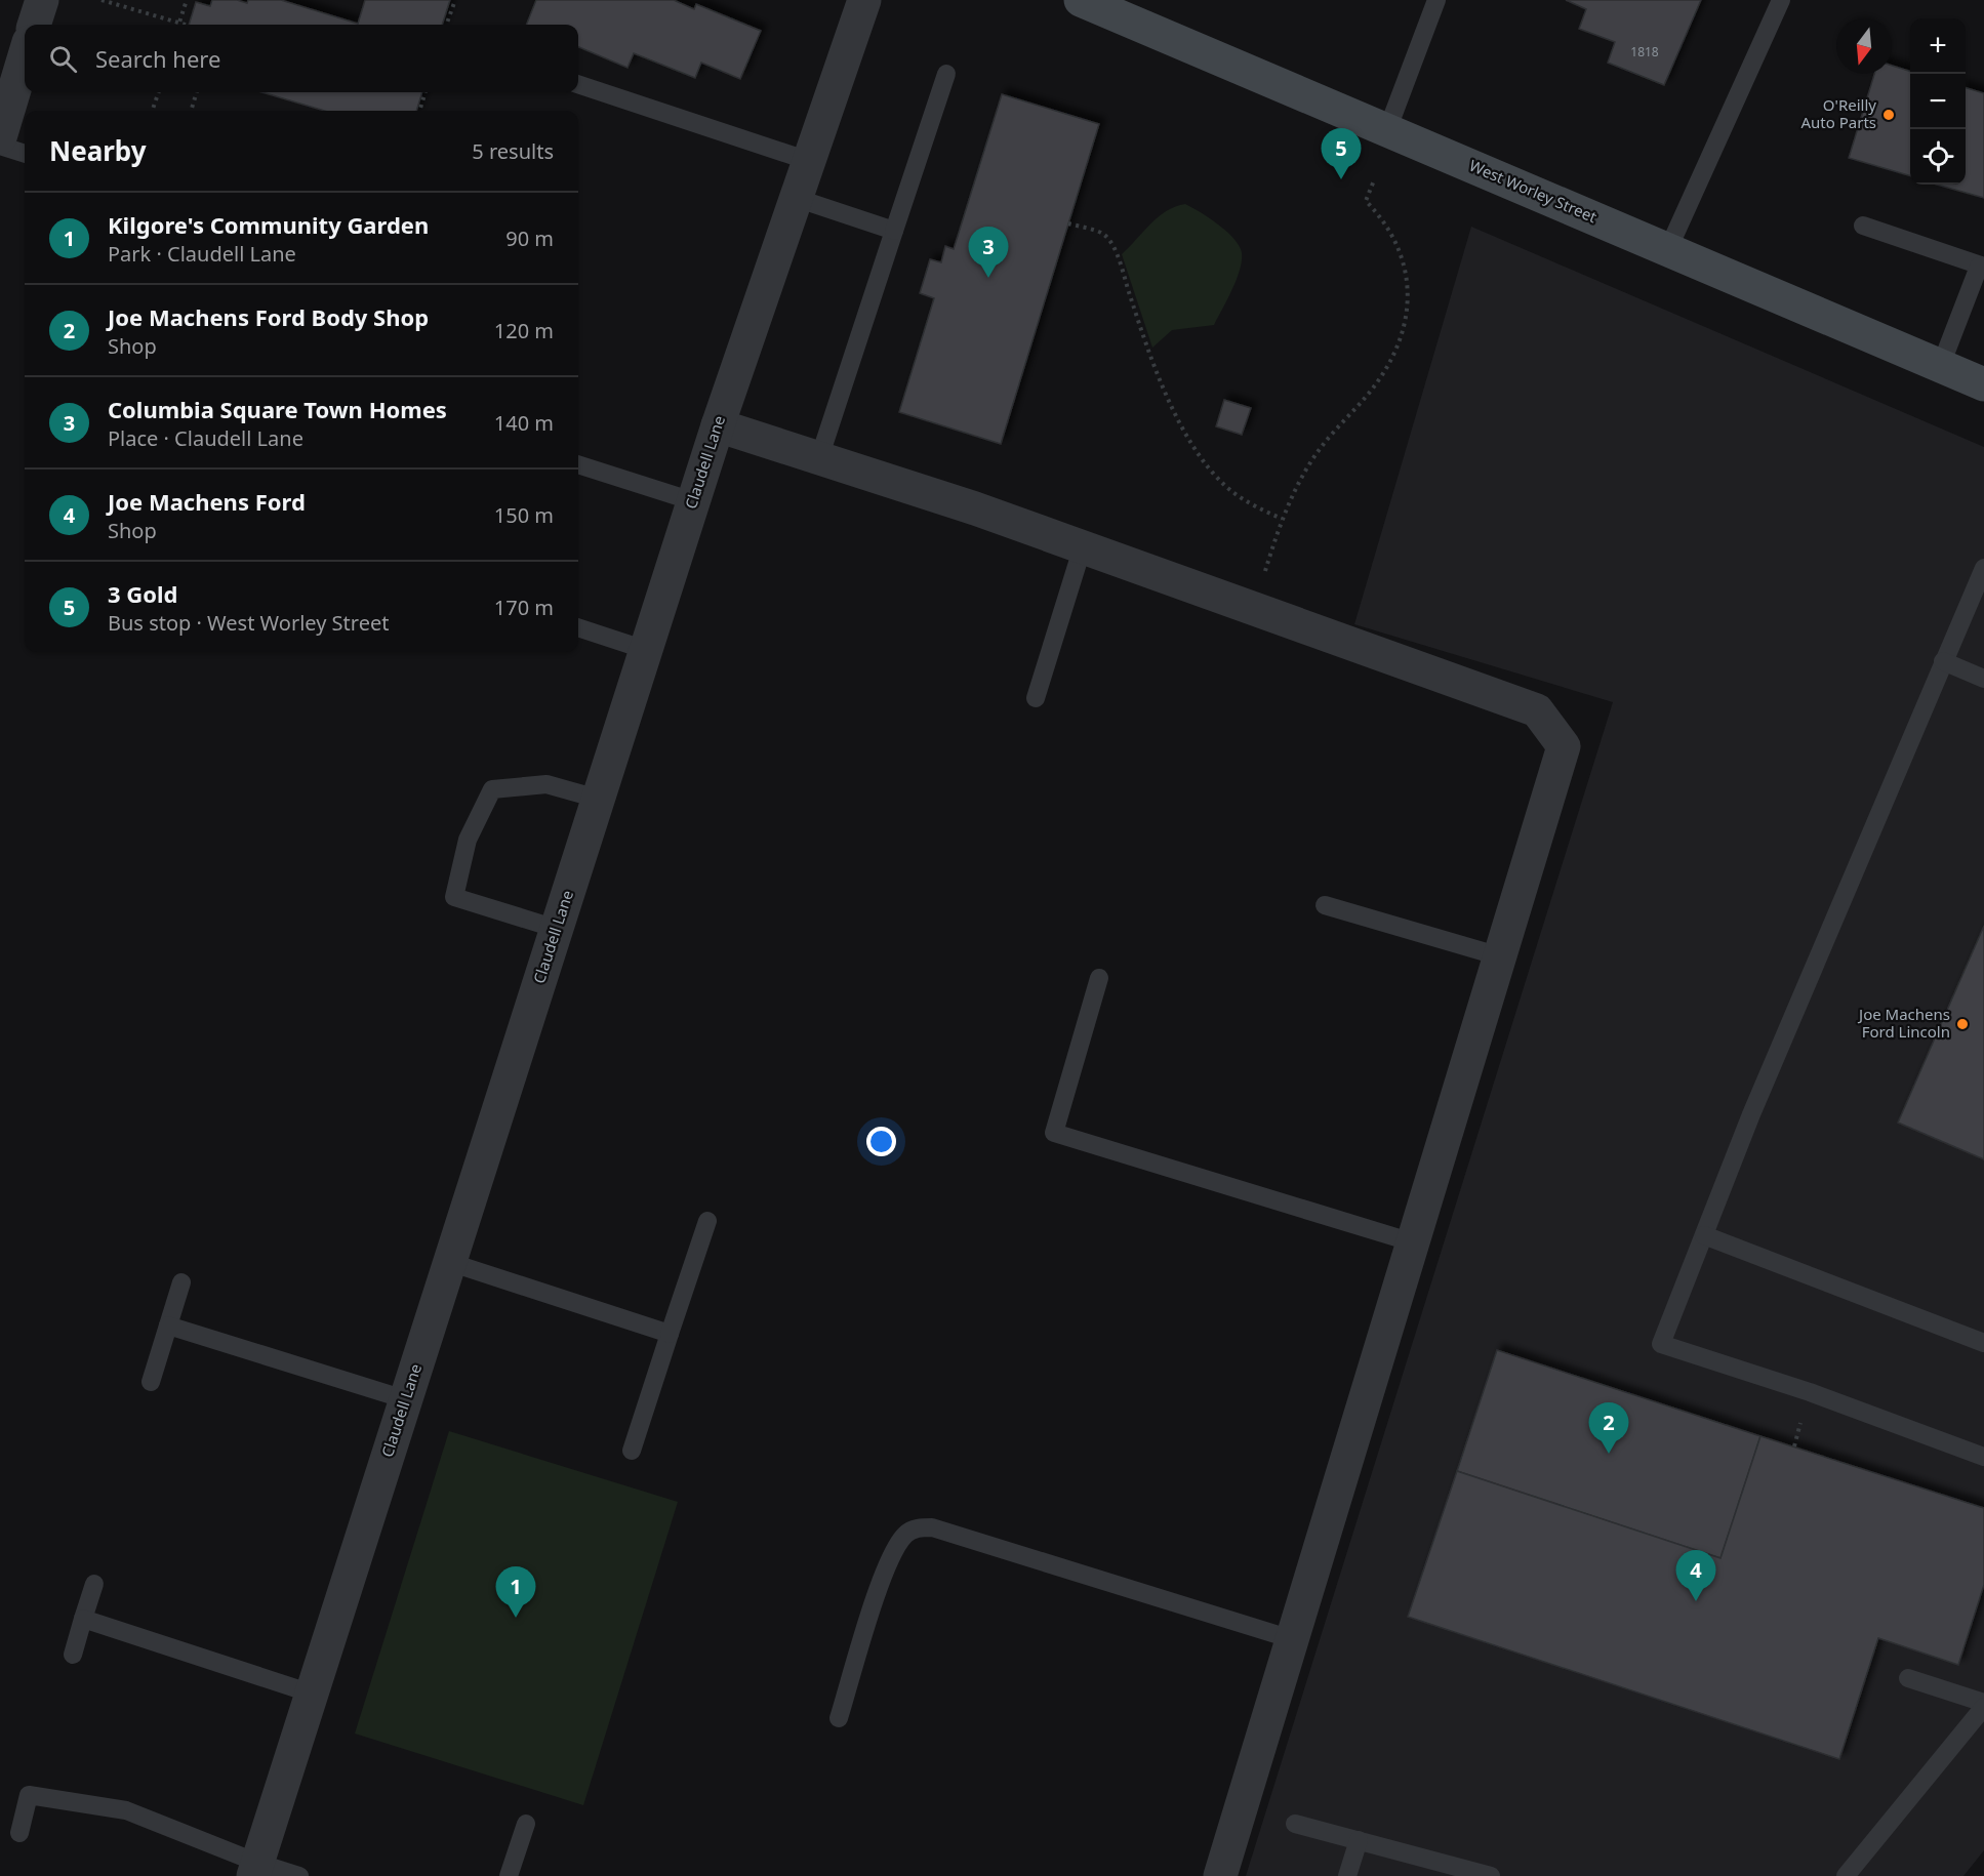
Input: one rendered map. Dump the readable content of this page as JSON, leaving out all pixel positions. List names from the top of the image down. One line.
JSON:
{"streets":{"street":["West Worley Street","Claudell Lane"]},"places":["O'Reilly Auto Parts","Joe Machens Ford Lincoln"],"house_numbers":["1818"],"north":"bottom","page":{"map_buttons":["+","−"],"search":"Search here","heading":["Nearby","5 results"],"pins":["5","3","2","4","1"],"list":[{"mark":"1","name":"Kilgore's Community Garden","note":"Park · Claudell Lane","value":"90 m"},{"mark":"2","name":"Joe Machens Ford Body Shop","note":"Shop","value":"120 m"},{"mark":"3","name":"Columbia Square Town Homes","note":"Place · Claudell Lane","value":"140 m"},{"mark":"4","name":"Joe Machens Ford","note":"Shop","value":"150 m"},{"mark":"5","name":"3 Gold","note":"Bus stop · West Worley Street","value":"170 m"}]}}
